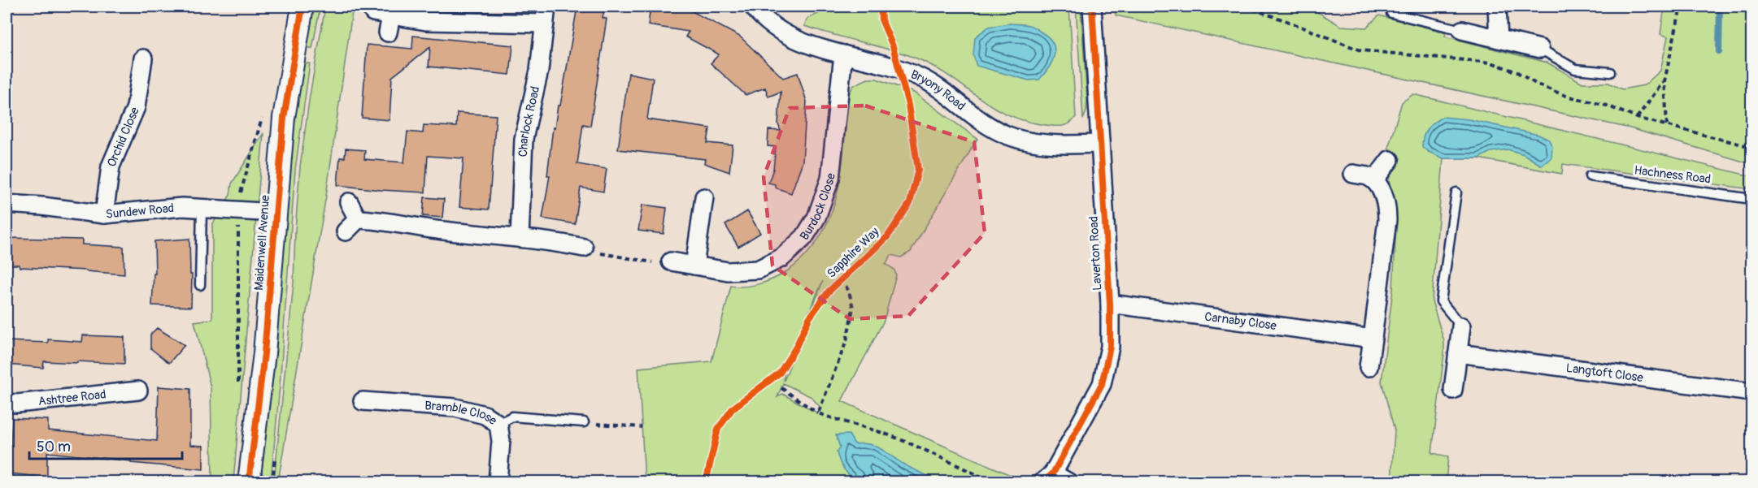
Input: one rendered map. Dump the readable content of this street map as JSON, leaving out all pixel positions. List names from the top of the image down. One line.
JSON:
{"streets":{"street":["Bryony Road","Charlock Road","Orchid Close","Burdock Close","Sundew Road","Maidenwell Avenue","Laverton Road","Carnaby Close","Langtoft Close","Ashtree Road","Bramble Close"],"lane":["Hachness Road"],"cycle path":["Sapphire Way"]},"crossings":[["Bryony Road","Burdock Close"],["Bryony Road","Laverton Road"],["Orchid Close","Sundew Road"],["Sundew Road","Maidenwell Avenue"],["Laverton Road","Carnaby Close"]],"scale_bar":"50 m"}
